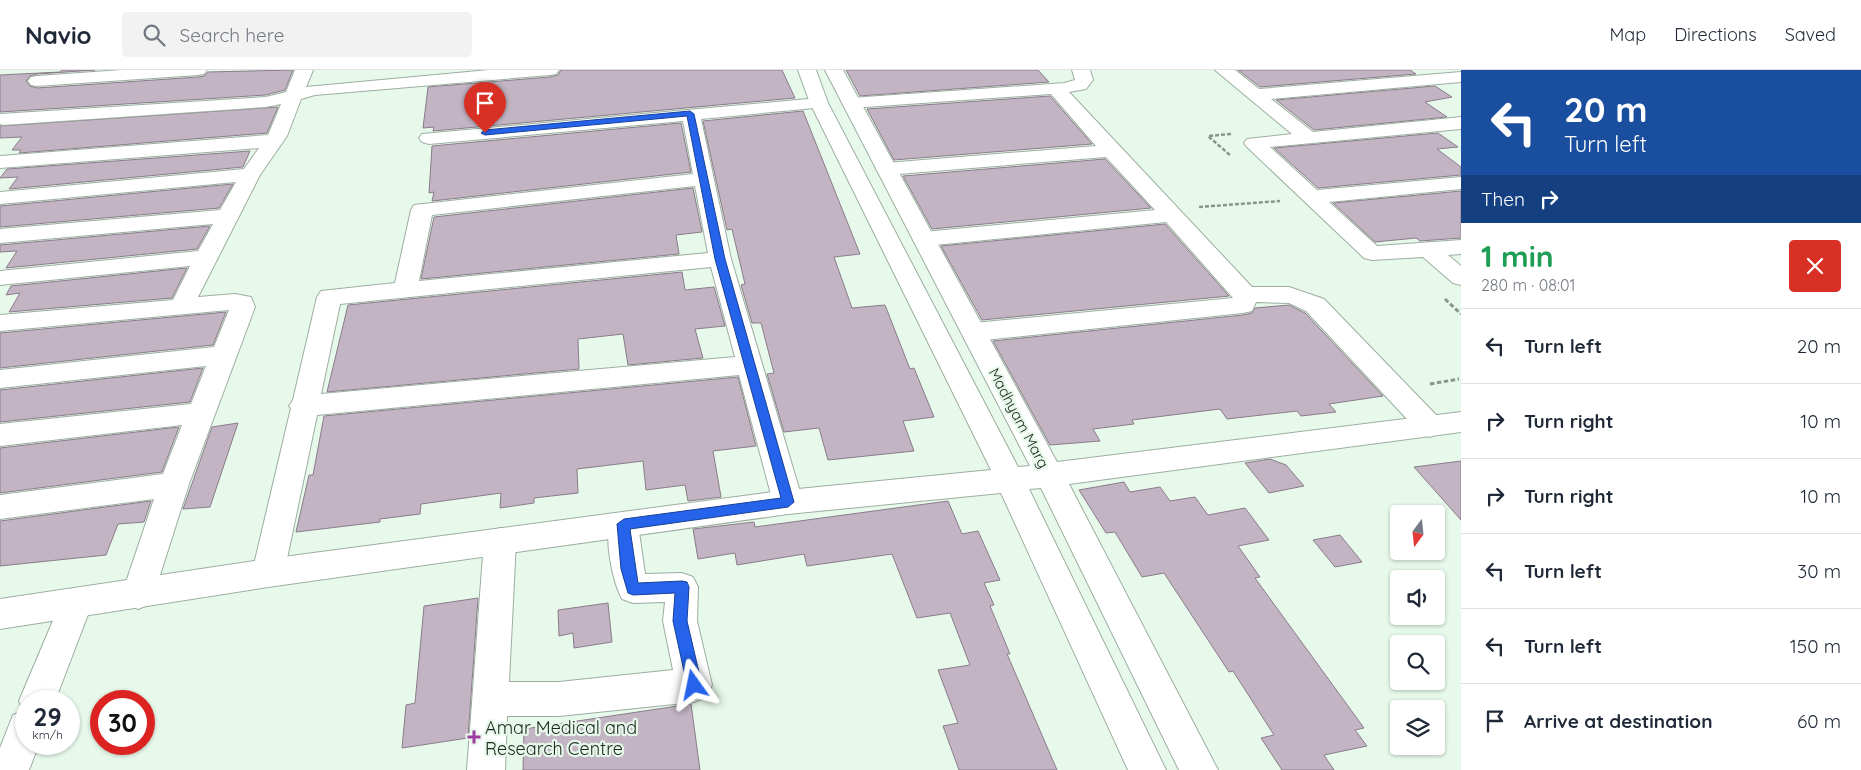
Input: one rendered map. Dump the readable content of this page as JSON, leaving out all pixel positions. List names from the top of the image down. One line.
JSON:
{"streets":{"street":["Madhyam Marg"]},"places":{"health":["Amar Medical and Research Centre"]},"north":"bottom","page":{"header":"Navio","search":"Search here","nav":["Map","Directions","Saved"],"turn":["20 m","Turn left"],"then":"Then","heading":["1 min","280 m · 08:01"],"list":[{"name":"Turn left","value":"20 m"},{"name":"Turn right","value":"10 m"},{"name":"Turn right","value":"10 m"},{"name":"Turn left","value":"30 m"},{"name":"Turn left","value":"150 m"},{"name":"Arrive at destination","value":"60 m"}],"speed":"29 km/h","limit":"30"}}
